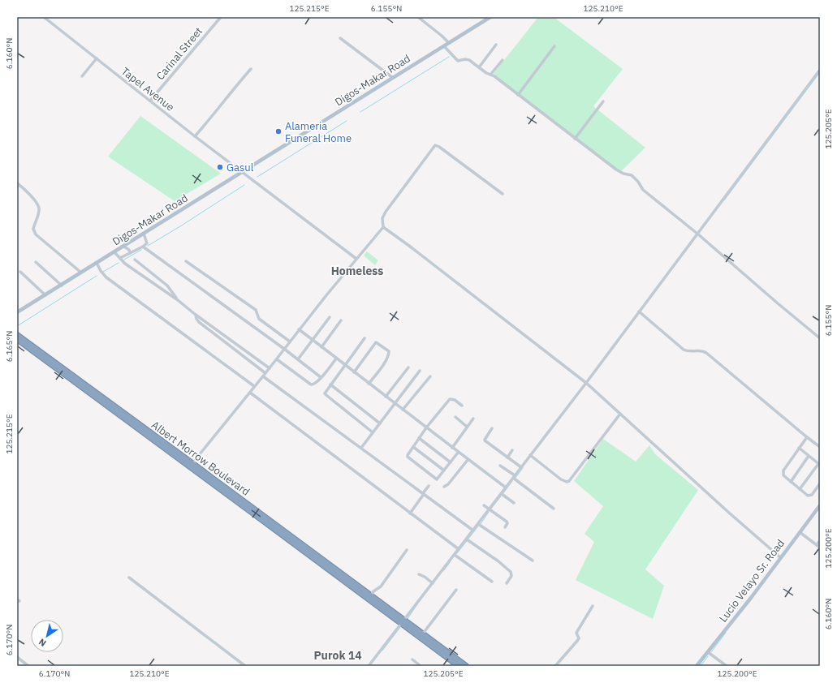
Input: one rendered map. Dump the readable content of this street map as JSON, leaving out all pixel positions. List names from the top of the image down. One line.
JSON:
{"streets":{"highway":["Albert Morrow Boulevard"],"main road":["Digos-Makar Road","Lucio Velayo Sr. Road"],"street":["Carinal Street","Tapel Avenue"]},"crossings":[["Carinal Street","Tapel Avenue"],["Digos-Makar Road","Tapel Avenue"]],"districts":["Homeless","Purok 14"],"places":["Alameria Funeral Home","Gasul"],"north":"bottom left","coordinates":["125.215°E","6.155°N","125.210°E","6.160°N","125.205°E","6.165°N","125.200°E","6.170°N"]}
